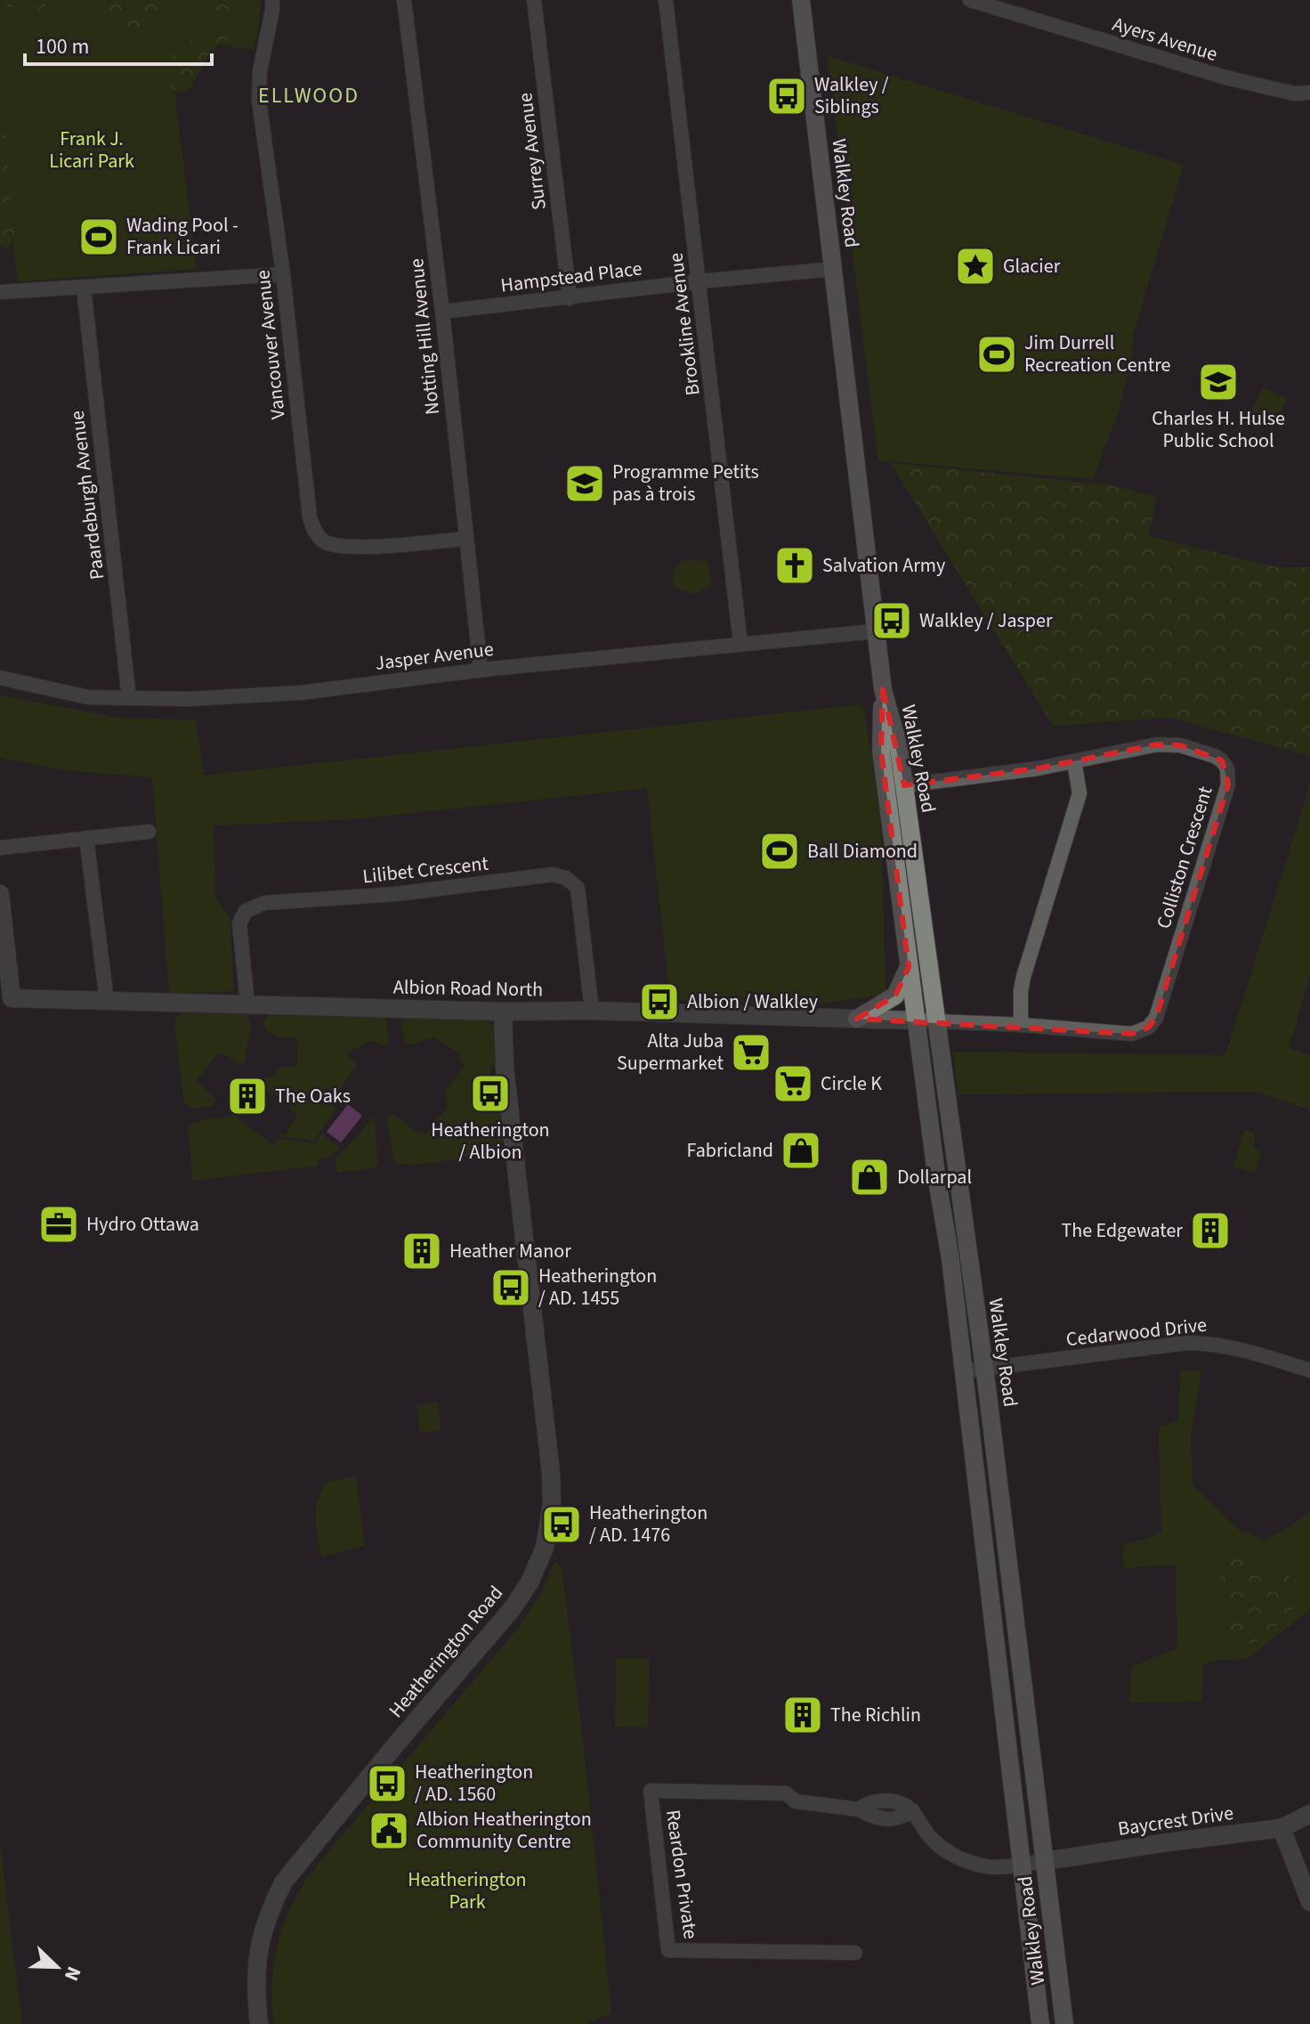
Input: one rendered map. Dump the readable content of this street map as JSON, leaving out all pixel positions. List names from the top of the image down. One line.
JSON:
{"streets":{"main road":["Walkley Road"],"street":["Ayers Avenue","Surrey Avenue","Hampstead Place","Brookline Avenue","Notting Hill Avenue","Vancouver Avenue","Paardeburgh Avenue","Jasper Avenue","Colliston Crescent","Lilibet Crescent","Albion Road North","Cedarwood Drive","Heatherington Road","Baycrest Drive","Reardon Private"]},"crossings":[["Surrey Avenue","Hampstead Place"],["Walkley Road","Hampstead Place"],["Walkley Road","Jasper Avenue"],["Walkley Road","Colliston Crescent"],["Walkley Road","Albion Road North"],["Walkley Road","Cedarwood Drive"],["Walkley Road","Baycrest Drive"],["Walkley Road","Reardon Private"],["Hampstead Place","Brookline Avenue"],["Hampstead Place","Notting Hill Avenue"],["Brookline Avenue","Jasper Avenue"],["Notting Hill Avenue","Vancouver Avenue"],["Notting Hill Avenue","Jasper Avenue"],["Paardeburgh Avenue","Jasper Avenue"],["Colliston Crescent","Albion Road North"],["Lilibet Crescent","Albion Road North"],["Albion Road North","Heatherington Road"],["Baycrest Drive","Reardon Private"]],"districts":["ELLWOOD"],"parks":["Frank J. Licari Park","Heatherington Park"],"places":{"bus stop":["Walkley / Siblings","Walkley / Jasper","Albion / Walkley","Heatherington / Albion","Heatherington / AD. 1455","Heatherington / AD. 1476","Heatherington / AD. 1560"],"sports":["Wading Pool - Frank Licari","Jim Durrell Recreation Centre","Ball Diamond"],"place":["Glacier"],"school or university":["Charles H. Hulse Public School","Programme Petits pas à trois"],"church":["Salvation Army"],"supermarket":["Alta Juba Supermarket","Circle K"],"building":["The Oaks","The Edgewater","Heather Manor","The Richlin"],"shop":["Fabricland","Dollarpal"],"office":["Hydro Ottawa"],"public building":["Albion Heatherington Community Centre"]},"scale_bar":"100 m","north":"bottom right"}
